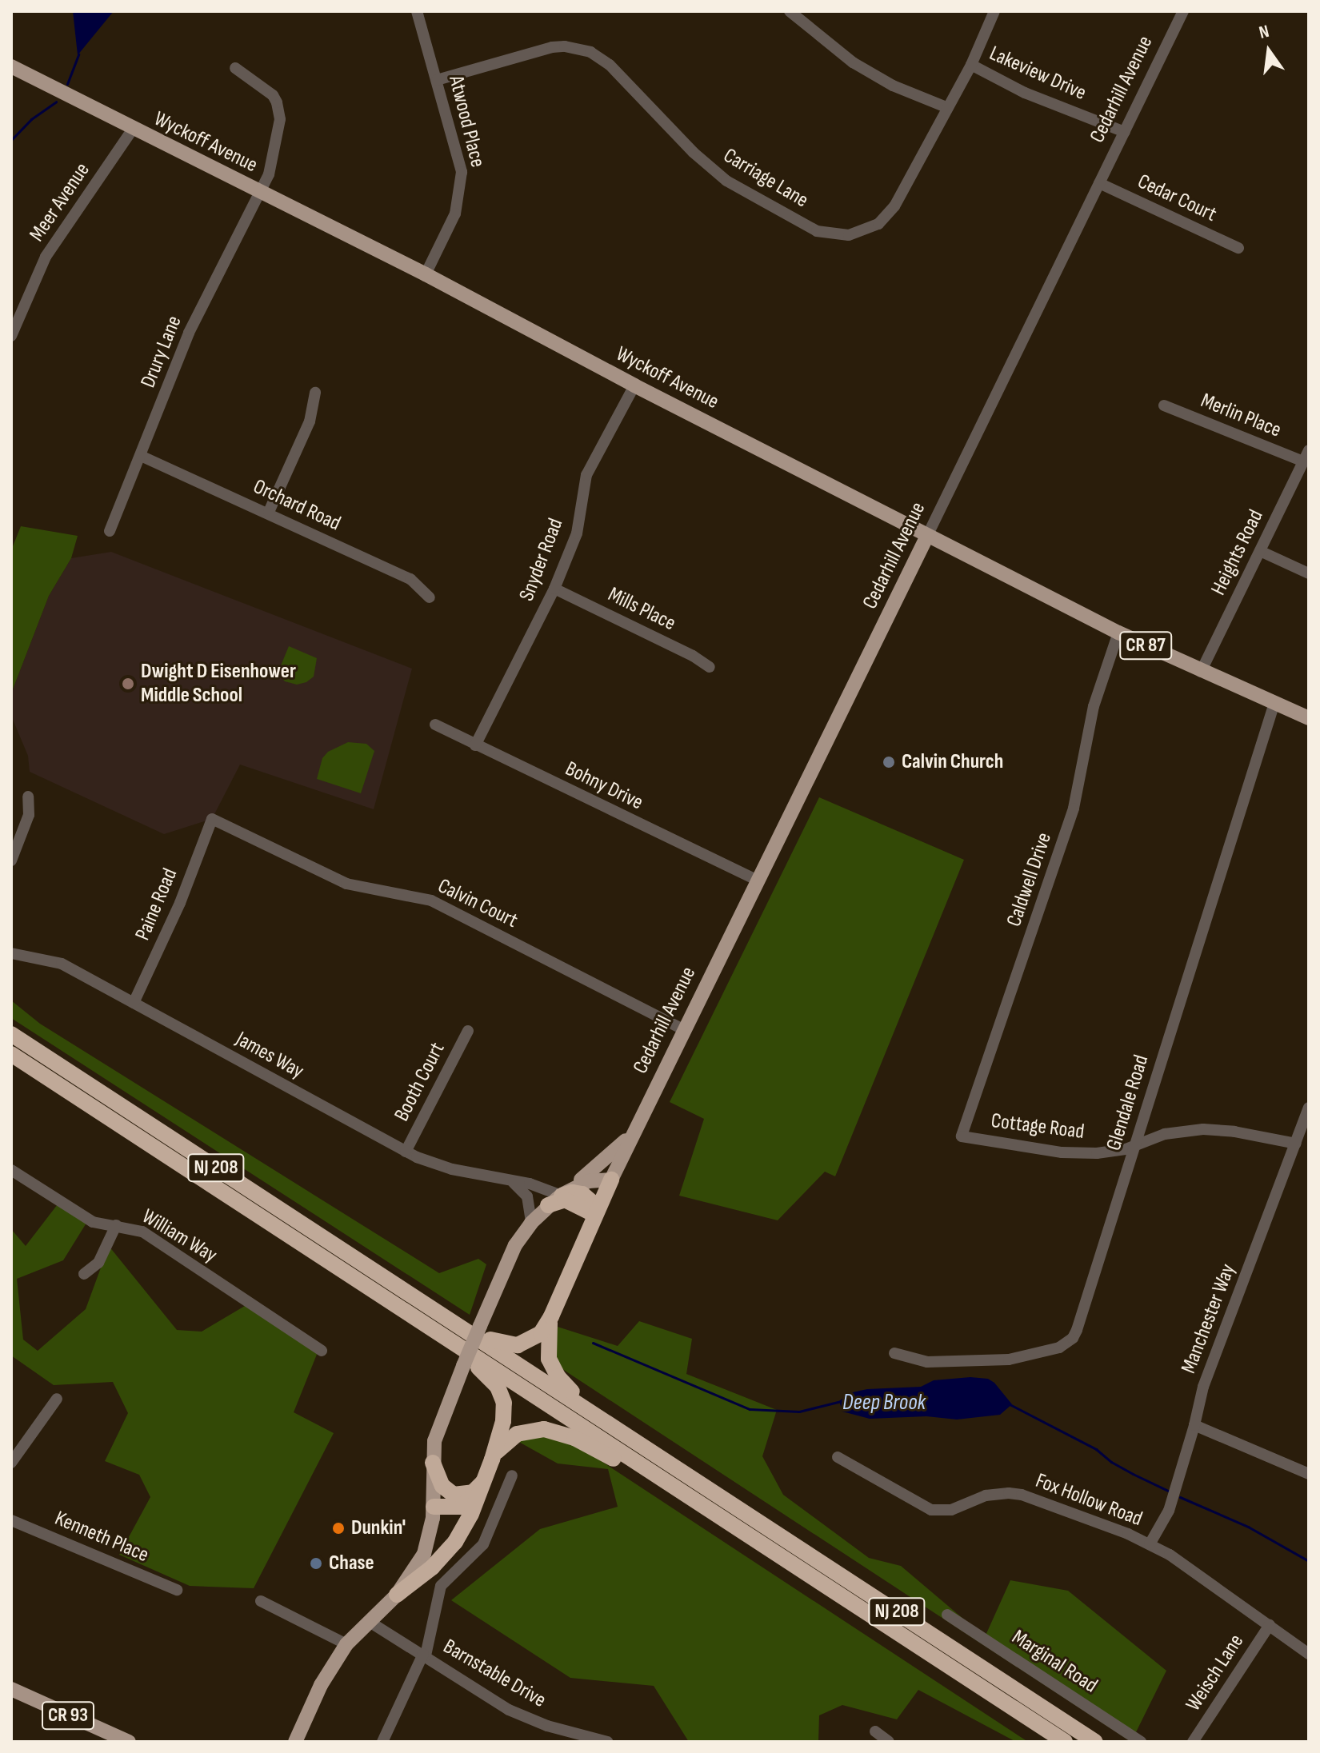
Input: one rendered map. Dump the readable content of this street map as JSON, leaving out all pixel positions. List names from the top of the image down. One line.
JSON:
{"streets":{"highway":["NJ 208"],"main road":["Cedarhill Avenue","Wyckoff Avenue","CR 87","CR 93"],"street":["Lakeview Drive","Atwood Place","Carriage Lane","Cedar Court","Meer Avenue","Drury Lane","Merlin Place","Orchard Road","Heights Road","Snyder Road","Mills Place","Bohny Drive","Caldwell Drive","Calvin Court","Paine Road","James Way","Booth Court","Glendale Road","Cottage Road","William Way","Manchester Way","Fox Hollow Road","Kenneth Place","Marginal Road","Weisch Lane","Barnstable Drive"]},"crossings":[["Lakeview Drive","Cedarhill Avenue"],["Lakeview Drive","Carriage Lane"],["Cedarhill Avenue","Wyckoff Avenue"],["Cedarhill Avenue","Cedar Court"],["Cedarhill Avenue","Bohny Drive"],["Cedarhill Avenue","Calvin Court"],["Cedarhill Avenue","James Way"],["Cedarhill Avenue","Barnstable Drive"],["Atwood Place","Wyckoff Avenue"],["Atwood Place","Carriage Lane"],["Wyckoff Avenue","Meer Avenue"],["Wyckoff Avenue","Drury Lane"],["Wyckoff Avenue","Heights Road"],["Wyckoff Avenue","Snyder Road"],["Wyckoff Avenue","Caldwell Drive"],["Wyckoff Avenue","Glendale Road"],["Drury Lane","Orchard Road"],["Merlin Place","Heights Road"],["Snyder Road","Mills Place"],["Snyder Road","Bohny Drive"],["Caldwell Drive","Cottage Road"],["Calvin Court","Paine Road"],["Paine Road","James Way"],["James Way","Booth Court"],["Glendale Road","Cottage Road"],["Cottage Road","Manchester Way"],["Manchester Way","Fox Hollow Road"],["Fox Hollow Road","Weisch Lane"]],"water":["Deep Brook"],"places":["Dwight D Eisenhower Middle School","Calvin Church","Dunkin'","Chase"],"north":"top"}
